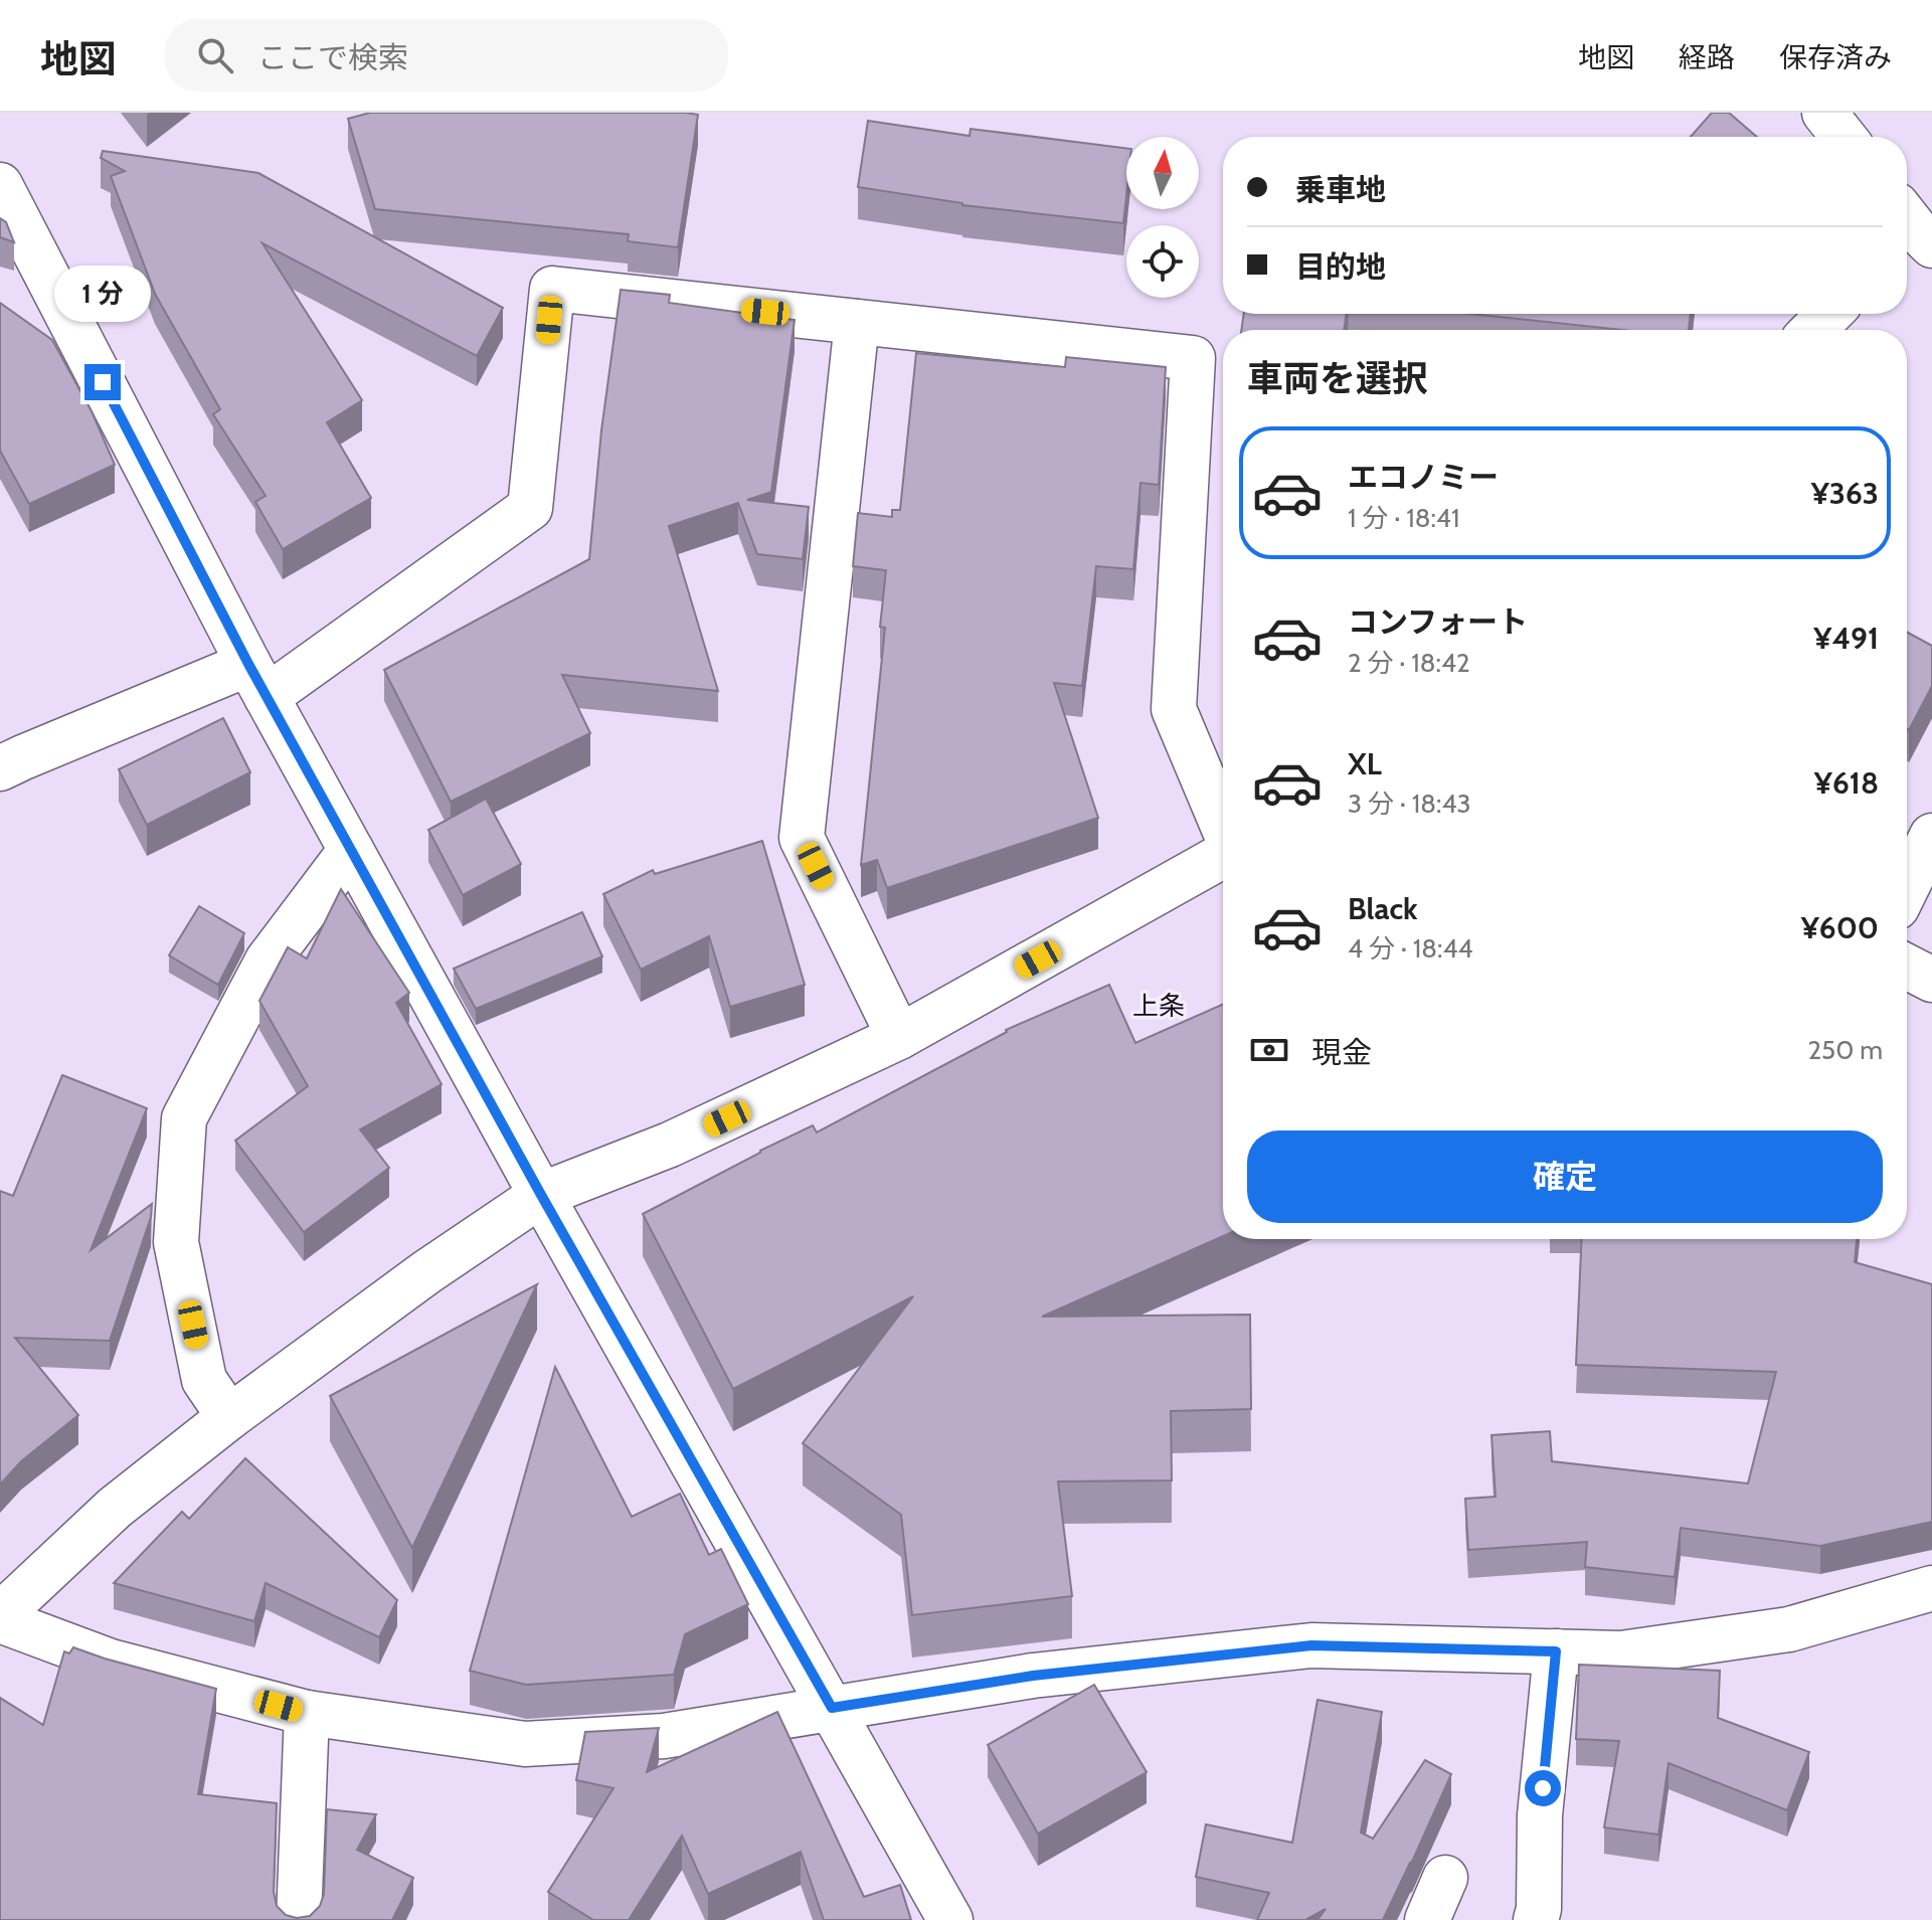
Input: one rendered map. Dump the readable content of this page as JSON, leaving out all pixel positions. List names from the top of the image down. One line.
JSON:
{"districts":["上条"],"north":"top","page":{"header":"地図","search":"ここで検索","nav":["地図","経路","保存済み"],"banner":["乗車地","目的地"],"bubble":"1 分","heading":"車両を選択","list":[{"name":"エコノミー","note":"1 分 · 18:41","value":"¥363"},{"name":"コンフォート","note":"2 分 · 18:42","value":"¥491"},{"name":"XL","note":"3 分 · 18:43","value":"¥618"},{"name":"Black","note":"4 分 · 18:44","value":"¥600"}],"pay":["現金","250 m"],"buttons":"確定"}}
